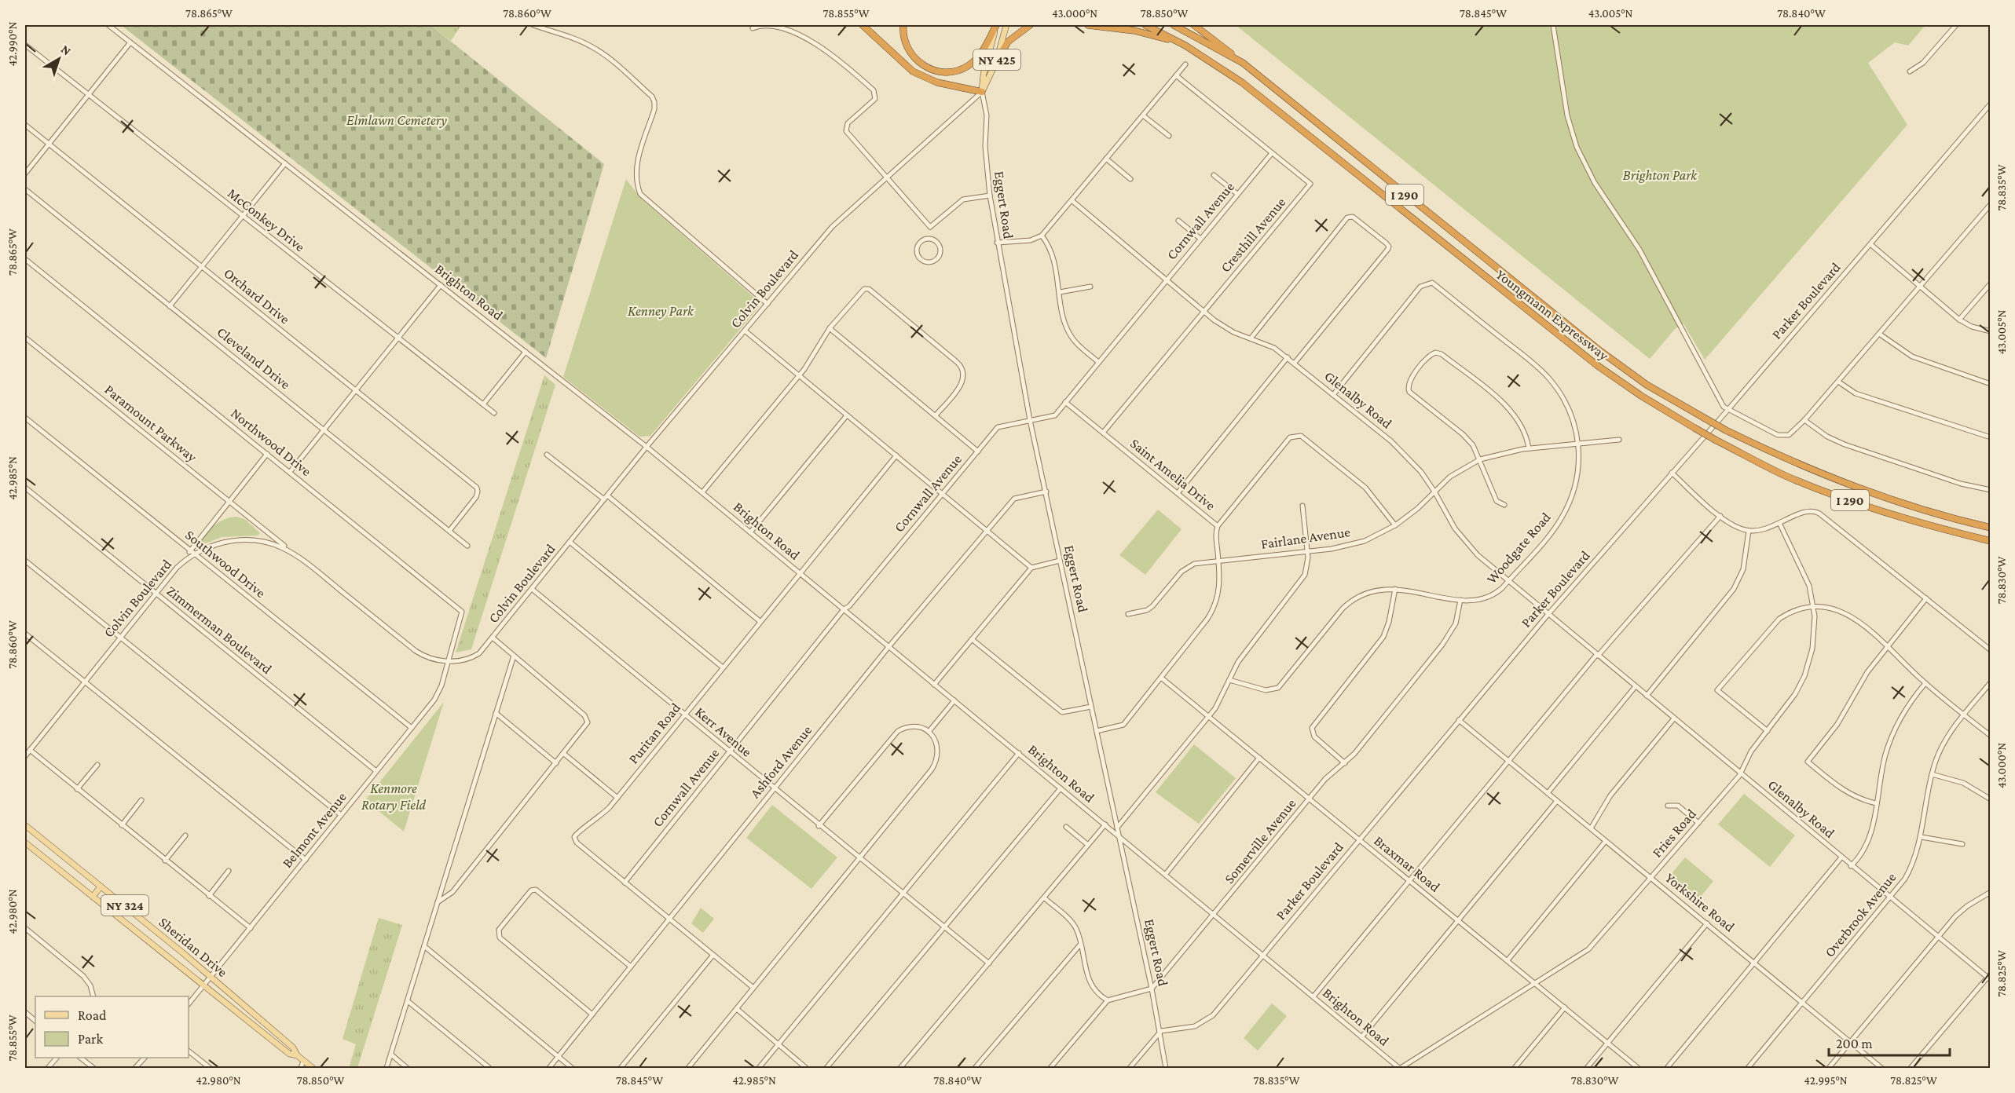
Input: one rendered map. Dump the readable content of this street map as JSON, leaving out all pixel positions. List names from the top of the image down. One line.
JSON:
{"streets":{"highway":["I 290","Youngmann Expressway"],"main road":["NY 425","NY 324","Sheridan Drive"],"street":["Eggert Road","McConkey Drive","Cornwall Avenue","Cresthill Avenue","Colvin Boulevard","Brighton Road","Orchard Drive","Parker Boulevard","Cleveland Drive","Glenalby Road","Paramount Parkway","Northwood Drive","Saint Amelia Drive","Fairlane Avenue","Woodgate Road","Southwood Drive","Zimmerman Boulevard","Kerr Avenue","Puritan Road","Ashford Avenue","Belmont Avenue","Fries Road","Somerville Avenue","Braxmar Road","Yorkshire Road","Overbrook Avenue"]},"crossings":[["NY 425","Eggert Road"],["NY 425","Colvin Boulevard"],["Eggert Road","Cornwall Avenue"],["Eggert Road","Colvin Boulevard"],["Eggert Road","Brighton Road"],["Eggert Road","Parker Boulevard"],["Eggert Road","Saint Amelia Drive"],["Eggert Road","Ashford Avenue"],["Eggert Road","Somerville Avenue"],["Cornwall Avenue","Cresthill Avenue"],["Cornwall Avenue","Brighton Road"],["Cornwall Avenue","Glenalby Road"],["Cornwall Avenue","Saint Amelia Drive"],["Cornwall Avenue","Kerr Avenue"],["Cornwall Avenue","Puritan Road"],["Cresthill Avenue","Glenalby Road"],["Cresthill Avenue","Saint Amelia Drive"],["Colvin Boulevard","Brighton Road"],["Colvin Boulevard","Paramount Parkway"],["Colvin Boulevard","Northwood Drive"],["Colvin Boulevard","Southwood Drive"],["Colvin Boulevard","Zimmerman Boulevard"],["Colvin Boulevard","Kerr Avenue"],["Colvin Boulevard","Belmont Avenue"],["Brighton Road","Parker Boulevard"],["Brighton Road","Puritan Road"],["Brighton Road","Ashford Avenue"],["Brighton Road","Fries Road"],["Brighton Road","Somerville Avenue"],["Orchard Drive","Cleveland Drive"],["Parker Boulevard","Glenalby Road"],["Parker Boulevard","Braxmar Road"],["Parker Boulevard","Yorkshire Road"],["Glenalby Road","Fairlane Avenue"],["Glenalby Road","Woodgate Road"],["Glenalby Road","Fries Road"],["Glenalby Road","Overbrook Avenue"],["Northwood Drive","Belmont Avenue"],["Saint Amelia Drive","Fairlane Avenue"],["Saint Amelia Drive","Braxmar Road"],["Fairlane Avenue","Woodgate Road"],["Woodgate Road","Somerville Avenue"],["Southwood Drive","Belmont Avenue"],["Zimmerman Boulevard","Belmont Avenue"],["Kerr Avenue","Puritan Road"],["Kerr Avenue","Ashford Avenue"],["Puritan Road","Ashford Avenue"],["Belmont Avenue","Sheridan Drive"],["Fries Road","Braxmar Road"],["Fries Road","Yorkshire Road"],["Somerville Avenue","Braxmar Road"],["Yorkshire Road","Overbrook Avenue"]],"parks":["Elmlawn Cemetery","Brighton Park","Kenney Park","Kenmore Rotary Field"],"legend":["Road","Park"],"scale_bar":"200 m","north":"top right","coordinates":["78.865°W","78.860°W","78.855°W","43.000°N","78.850°W","78.845°W","43.005°N","78.840°W","42.990°N","78.835°W","42.985°N","78.830°W","42.980°N","78.825°W","42.995°N"]}
